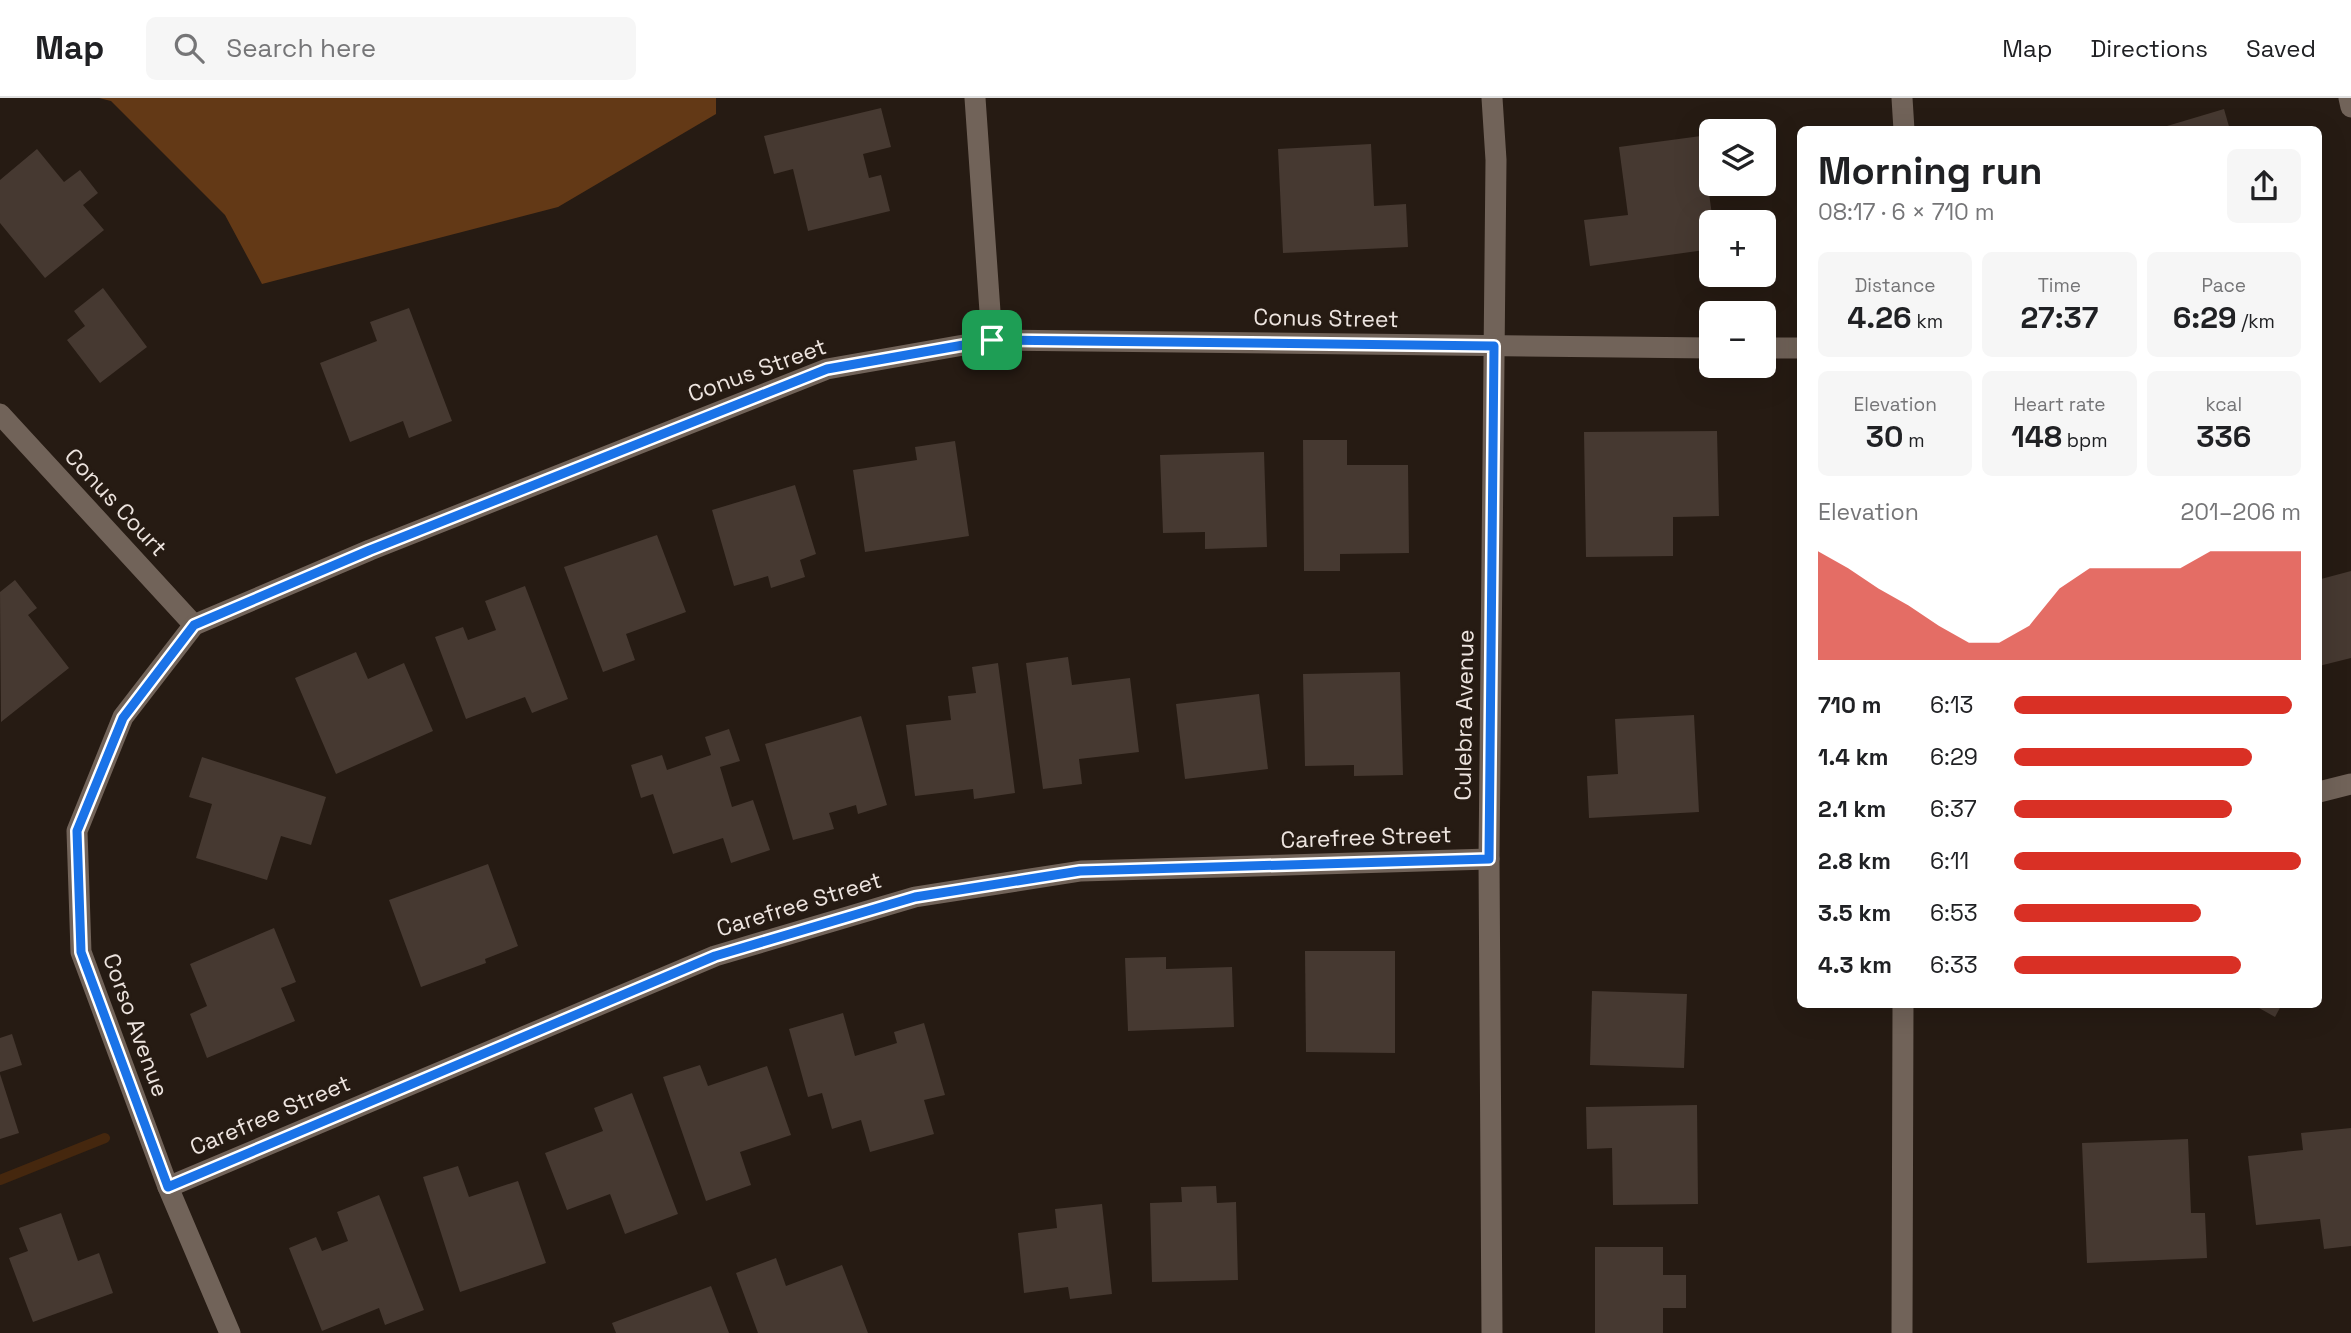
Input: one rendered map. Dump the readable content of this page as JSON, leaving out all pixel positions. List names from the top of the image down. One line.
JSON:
{"streets":{"street":["Conus Street","Conus Court","Culebra Avenue","Carefree Street","Corso Avenue"]},"crossings":[["Conus Street","Conus Court"],["Conus Street","Culebra Avenue"],["Conus Street","Corso Avenue"],["Conus Court","Corso Avenue"],["Culebra Avenue","Carefree Street"],["Carefree Street","Corso Avenue"]],"page":{"header":"Map","search":"Search here","nav":["Map","Directions","Saved"],"map_buttons":["+","−"],"heading":["Morning run","08:17 · 6 × 710 m"],"stats":[["Distance","4.26 km"],["Time","27:37"],["Pace","6:29 /km"],["Elevation","30 m"],["Heart rate","148 bpm"],["kcal","336"]],"chart":["Elevation","201–206 m"],"list":[{"name":"710 m","note":"6:13"},{"name":"1.4 km","note":"6:29"},{"name":"2.1 km","note":"6:37"},{"name":"2.8 km","note":"6:11"},{"name":"3.5 km","note":"6:53"},{"name":"4.3 km","note":"6:33"}]}}
